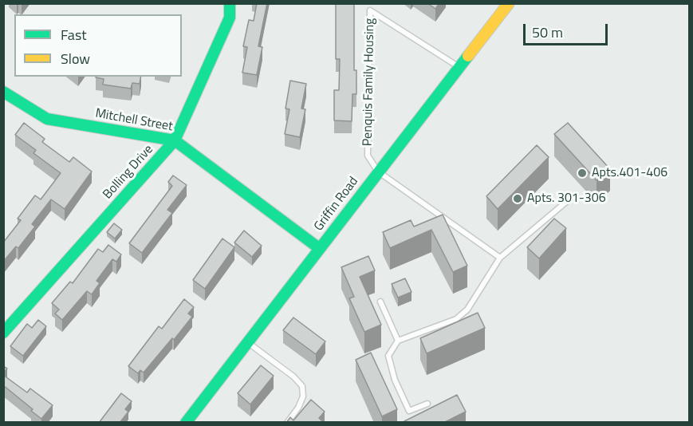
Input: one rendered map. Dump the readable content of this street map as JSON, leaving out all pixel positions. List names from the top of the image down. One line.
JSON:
{"streets":{"street":["Mitchell Street","Bolling Drive","Griffin Road"],"lane":["Penquis Family Housing"]},"crossings":[["Penquis Family Housing","Griffin Road"],["Mitchell Street","Bolling Drive"],["Mitchell Street","Griffin Road"]],"places":["Apts.401-406","Apts. 301-306"],"legend":["Fast","Slow"],"scale_bar":"50 m"}
